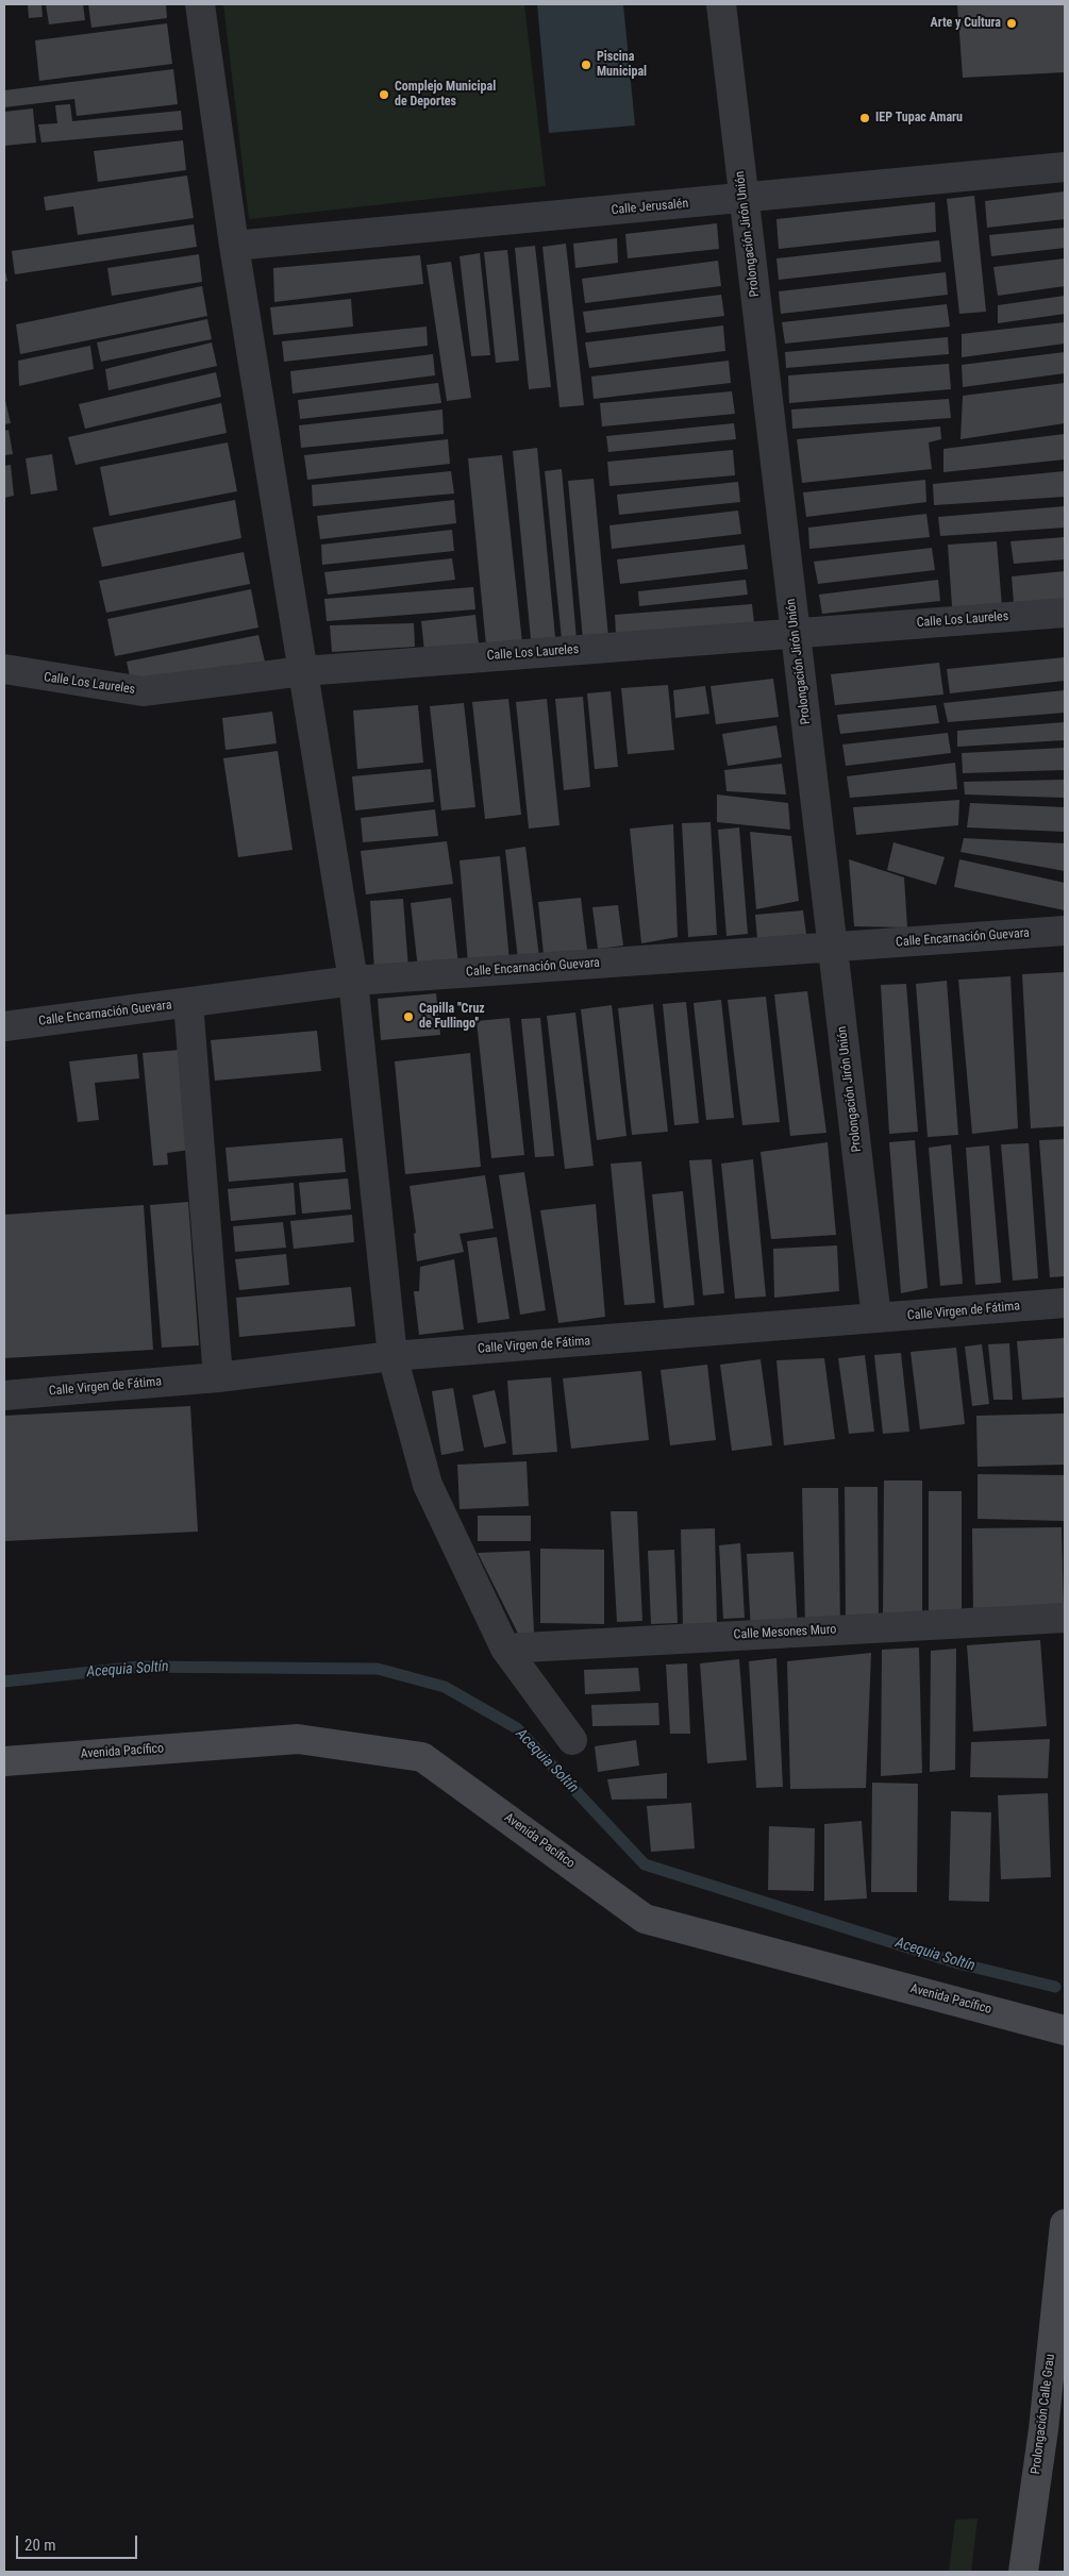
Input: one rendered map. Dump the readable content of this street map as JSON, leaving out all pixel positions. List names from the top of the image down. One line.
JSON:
{"streets":{"main road":["Avenida Pacífico","Prolongación Calle Grau"],"street":["Calle Jerusalén","Prolongación Jirón Unión","Calle Los Laureles","Calle Encarnación Guevara","Calle Virgen de Fátima","Calle Mesones Muro"]},"crossings":[["Calle Jerusalén","Prolongación Jirón Unión"],["Prolongación Jirón Unión","Calle Los Laureles"],["Prolongación Jirón Unión","Calle Encarnación Guevara"],["Prolongación Jirón Unión","Calle Virgen de Fátima"]],"water":["Acequia Soltín"],"places":["Arte y Cultura","Piscina Municipal","Complejo Municipal de Deportes","IEP Tupac Amaru","Capilla ''Cruz de Fullingo''"],"scale_bar":"20 m"}
